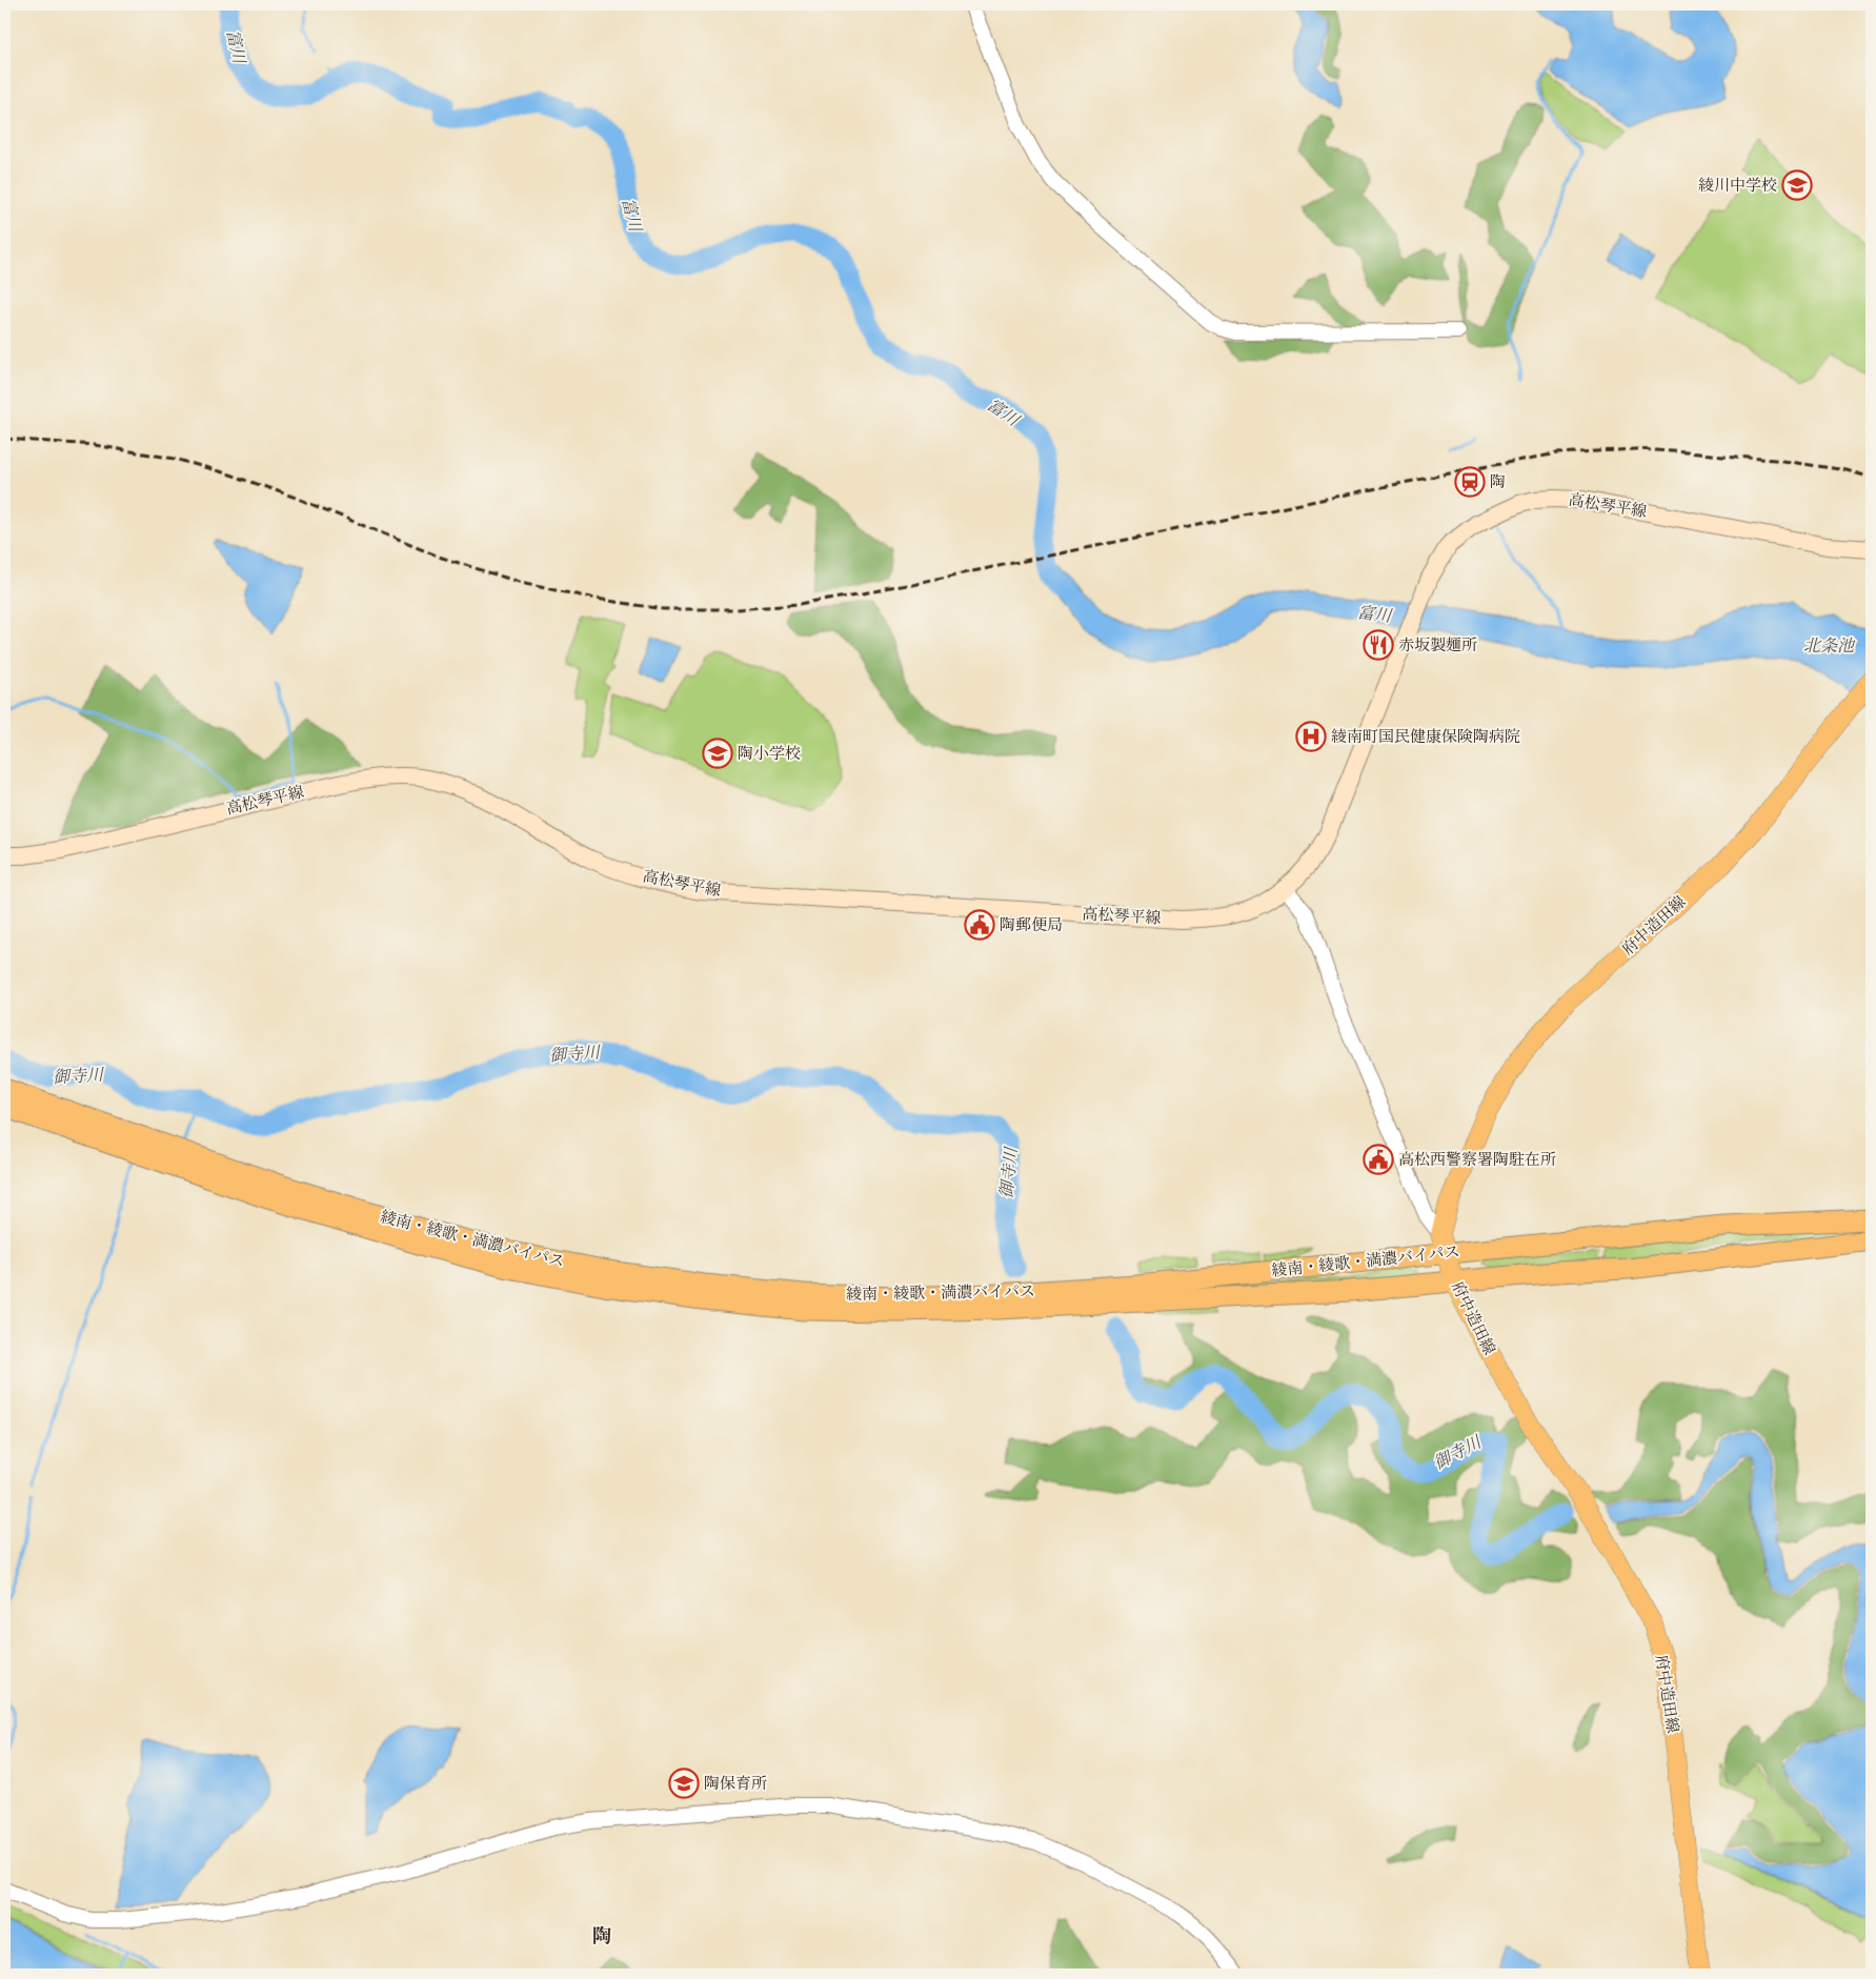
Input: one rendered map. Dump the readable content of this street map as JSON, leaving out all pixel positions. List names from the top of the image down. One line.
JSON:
{"streets":{"highway":["綾南・綾歌・満濃バイパス"],"main road":["高松琴平線","府中造田線"]},"crossings":[["府中造田線","綾南・綾歌・満濃バイパス"]],"districts":["陶"],"water":["富川","北条池","御寺川"],"places":{"school or university":["綾川中学校","陶小学校","陶保育所"],"station":["陶"],"restaurant":["赤坂製麺所"],"hospital":["綾南町国民健康保険陶病院"],"public building":["陶郵便局","高松西警察署陶駐在所"]}}
